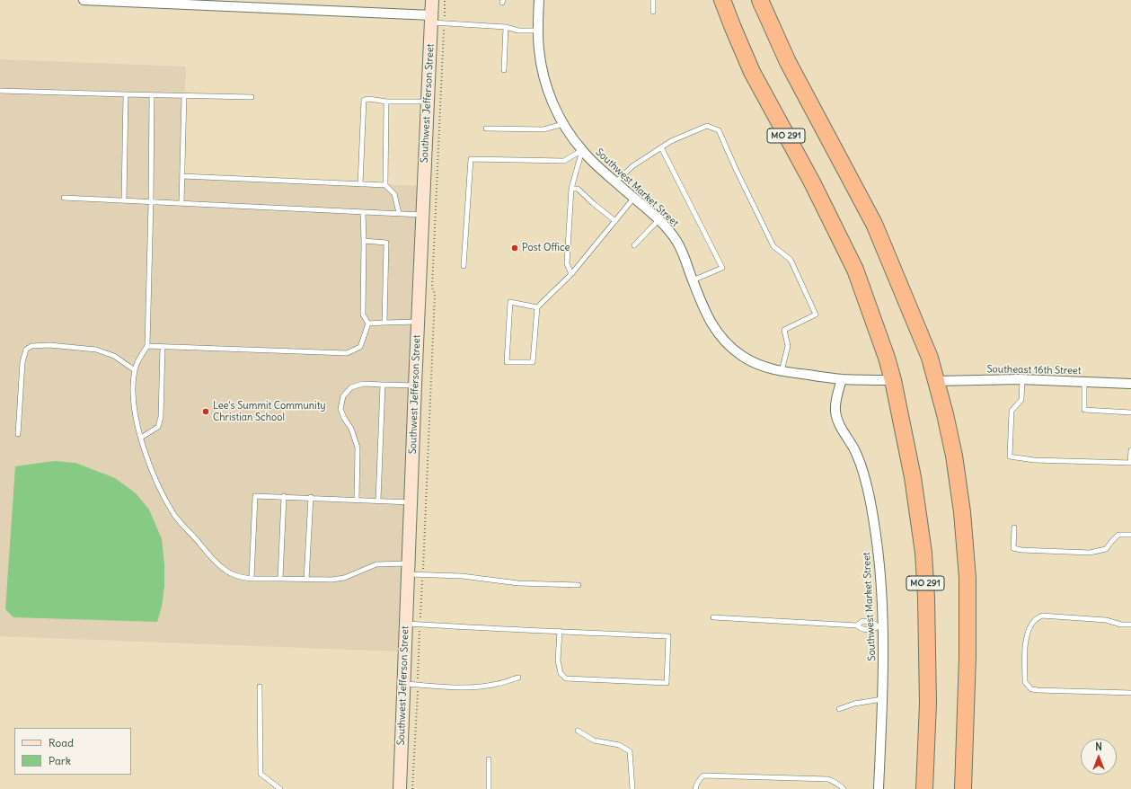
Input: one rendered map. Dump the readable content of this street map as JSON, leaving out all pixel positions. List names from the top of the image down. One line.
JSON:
{"streets":{"highway":["MO 291"],"street":["Southwest Jefferson Street","Southwest Market Street","Southeast 16th Street"]},"places":["Post Office","Lee's Summit Community Christian School"],"legend":["Road","Park"],"north":"top"}
